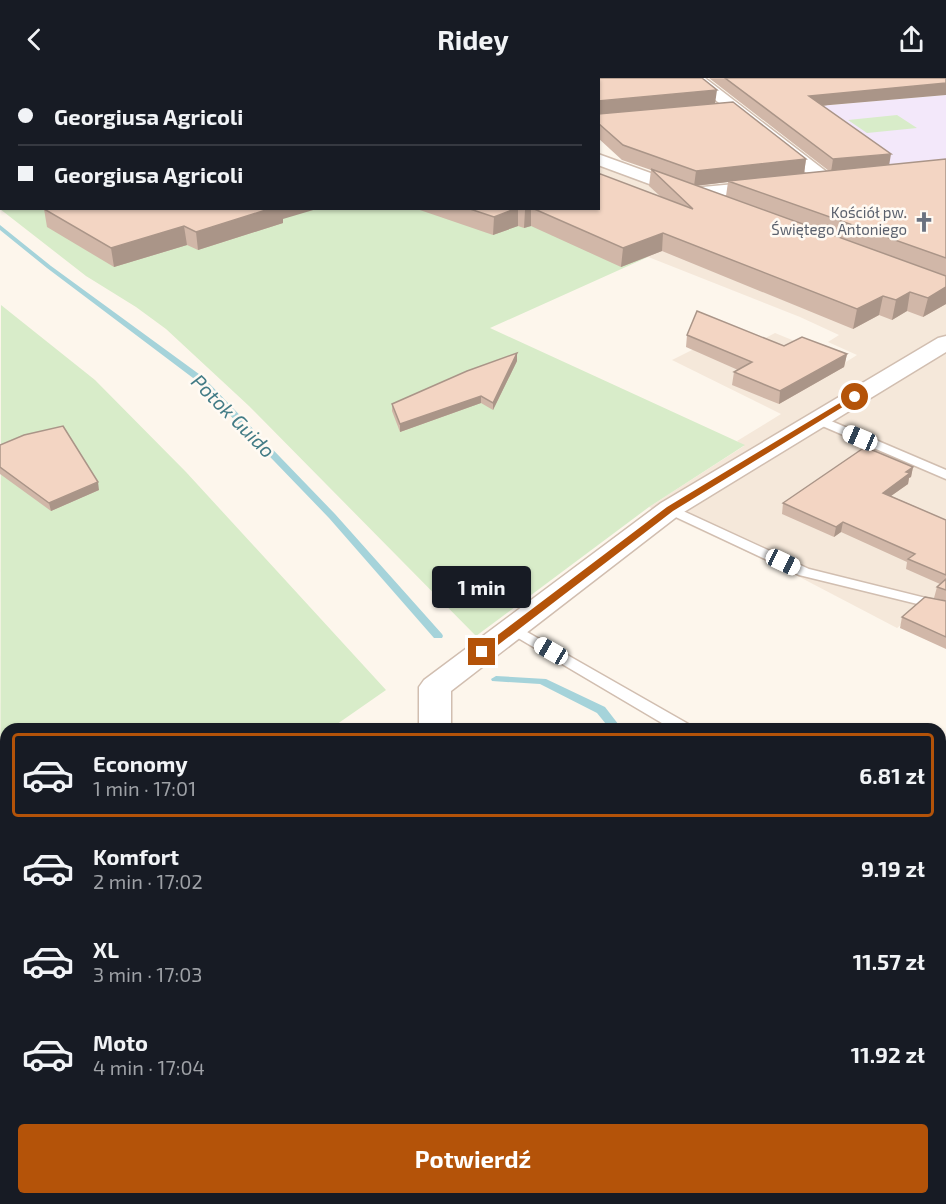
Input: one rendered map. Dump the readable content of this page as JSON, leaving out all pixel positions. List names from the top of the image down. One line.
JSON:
{"water":["Potok Guido"],"places":{"church":["Kościół pw. Świętego Antoniego"]},"page":{"header":"Ridey","banner":["Georgiusa Agricoli","Georgiusa Agricoli"],"bubble":"1 min","list":[{"name":"Economy","note":"1 min · 17:01","value":"6.81 zł"},{"name":"Komfort","note":"2 min · 17:02","value":"9.19 zł"},{"name":"XL","note":"3 min · 17:03","value":"11.57 zł"},{"name":"Moto","note":"4 min · 17:04","value":"11.92 zł"}],"buttons":"Potwierdź"}}
